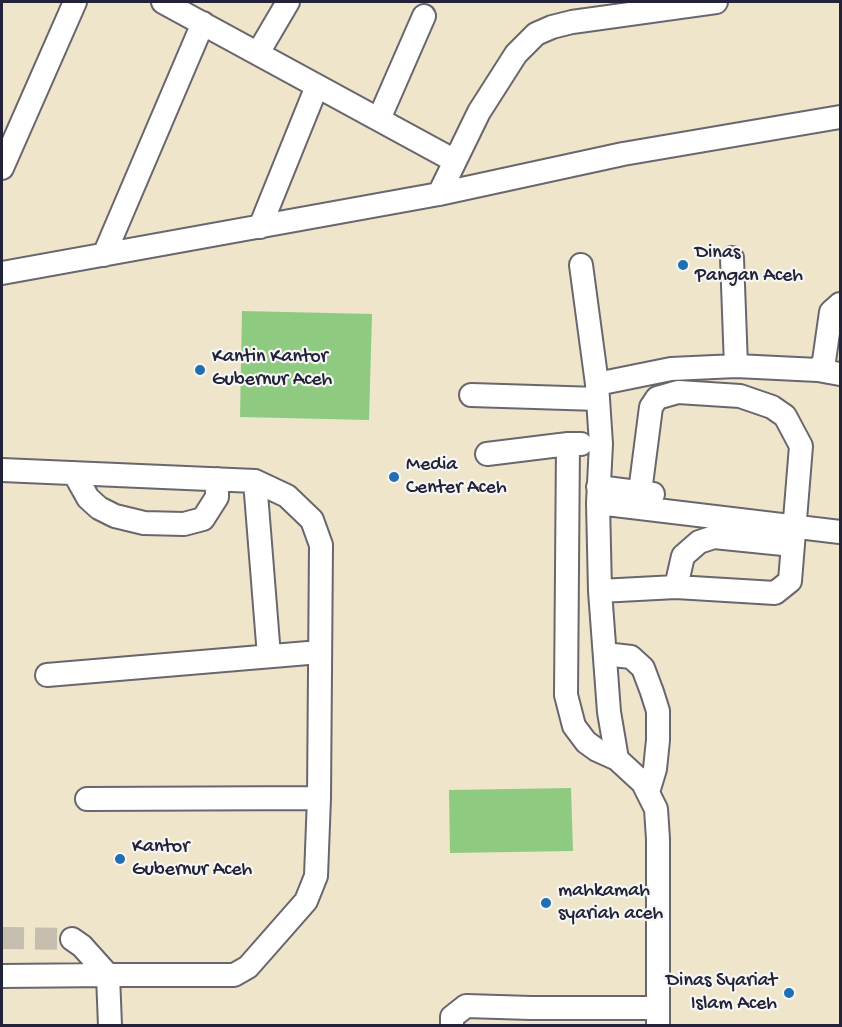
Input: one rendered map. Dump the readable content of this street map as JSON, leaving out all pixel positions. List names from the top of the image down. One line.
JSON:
{"places":["Dinas Pangan Aceh","Kantin Kantor Gubernur Aceh","Media Center Aceh","Kantor Gubernur Aceh","mahkamah syariah aceh","Dinas Syariat Islam Aceh"]}
